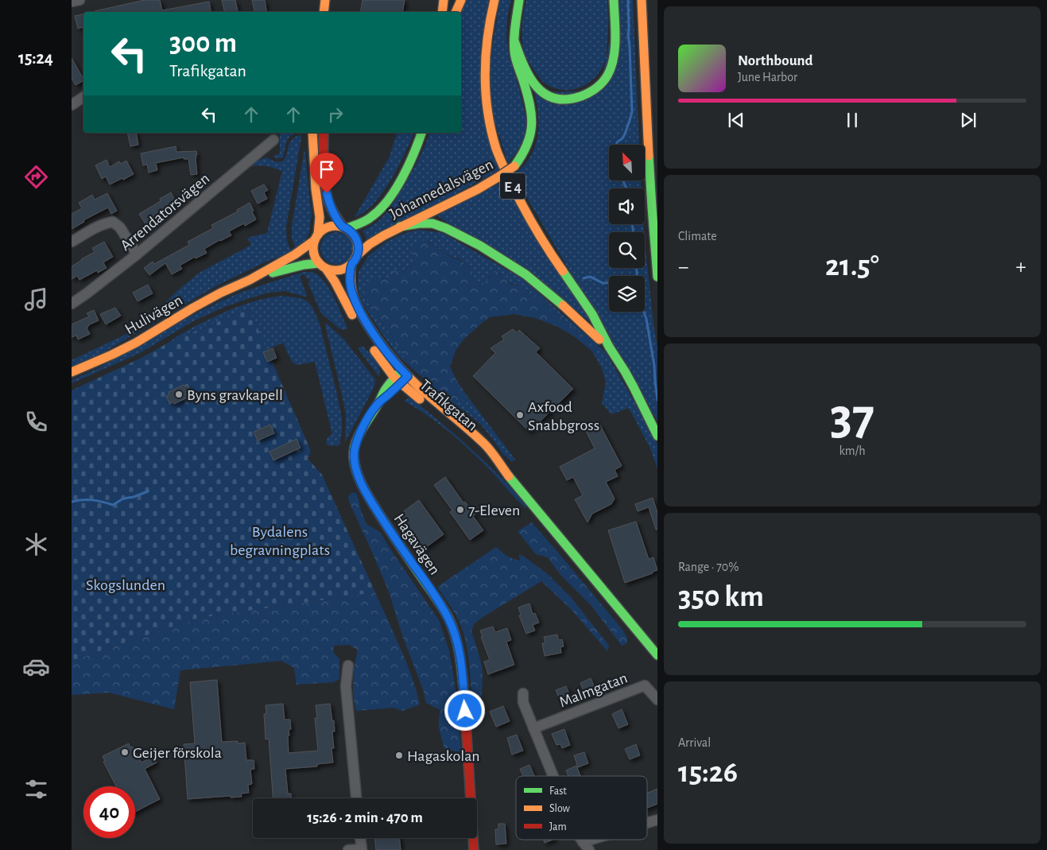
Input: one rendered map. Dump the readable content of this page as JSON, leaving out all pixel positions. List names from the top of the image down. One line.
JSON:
{"streets":{"main road":["E 4","Johannedalsvägen","Hulivägen","Trafikgatan","Hagavägen"],"street":["Arrendatorsvägen","Malmgatan"]},"crossings":[["E 4","Johannedalsvägen"],["Johannedalsvägen","Hulivägen"],["Johannedalsvägen","Trafikgatan"],["Hulivägen","Trafikgatan"],["Trafikgatan","Hagavägen"]],"parks":["Bydalens begravningplats","Skogslunden"],"places":["Byns gravkapell","Axfood Snabbgross","7-Eleven","Geijer förskola","Hagaskolan"],"legend":["Fast","Slow","Jam"],"north":"top left","page":{"tabs":"15:24","turn":["300 m","Trafikgatan"],"song":["Northbound","June Harbor"],"tile":["Climate",["37","km/h"],["Range · 70%","350 km"],["Arrival","15:26"]],"heat":["−","21.5°","+"],"limit":"40","trip":"15:26 · 2 min · 470 m"}}
